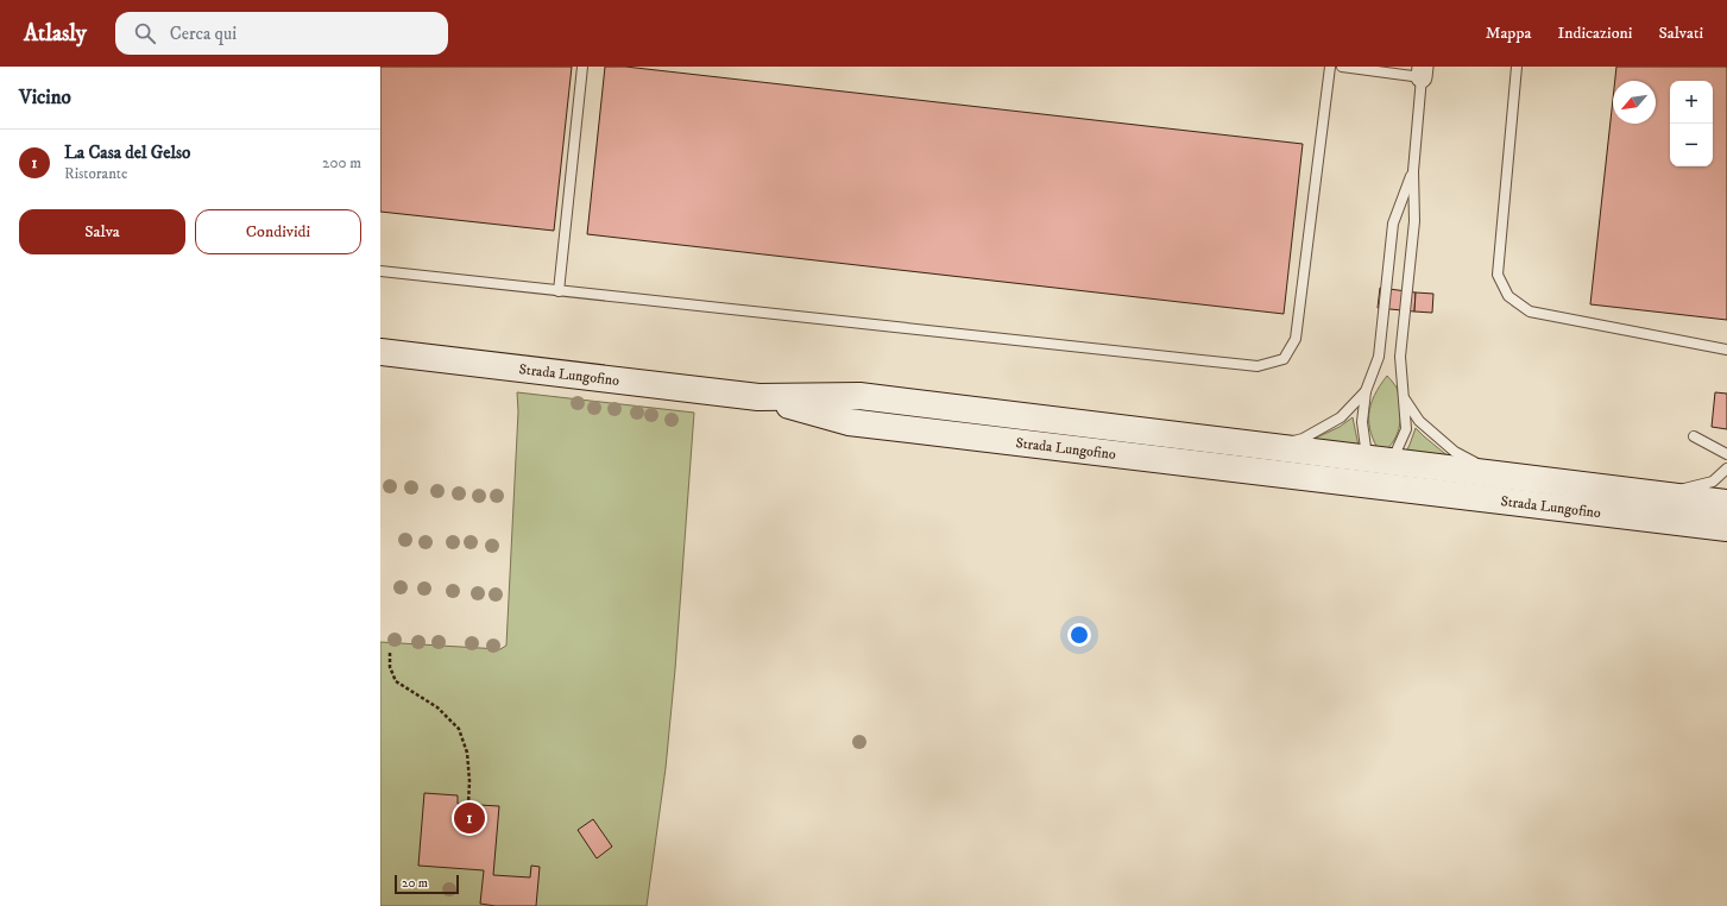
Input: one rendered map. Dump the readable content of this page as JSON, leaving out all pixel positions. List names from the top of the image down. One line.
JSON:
{"streets":{"main road":["Strada Lungofino"]},"scale_bar":"20 m","north":"bottom left","page":{"header":"Atlasly","search":"Cerca qui","nav":["Mappa","Indicazioni","Salvati"],"heading":"Vicino","map_buttons":["+","−"],"list":[{"mark":"1","name":"La Casa del Gelso","note":"Ristorante","value":"200 m"}],"buttons":["Salva","Condividi"],"pins":"1","scale":"20 m"}}
